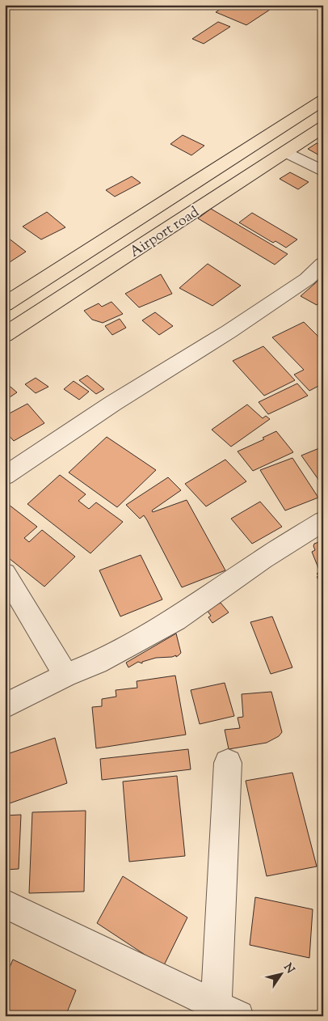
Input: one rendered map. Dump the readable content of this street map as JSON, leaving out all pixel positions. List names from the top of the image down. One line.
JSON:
{"streets":{"main road":["Airport road"]},"north":"top right"}
